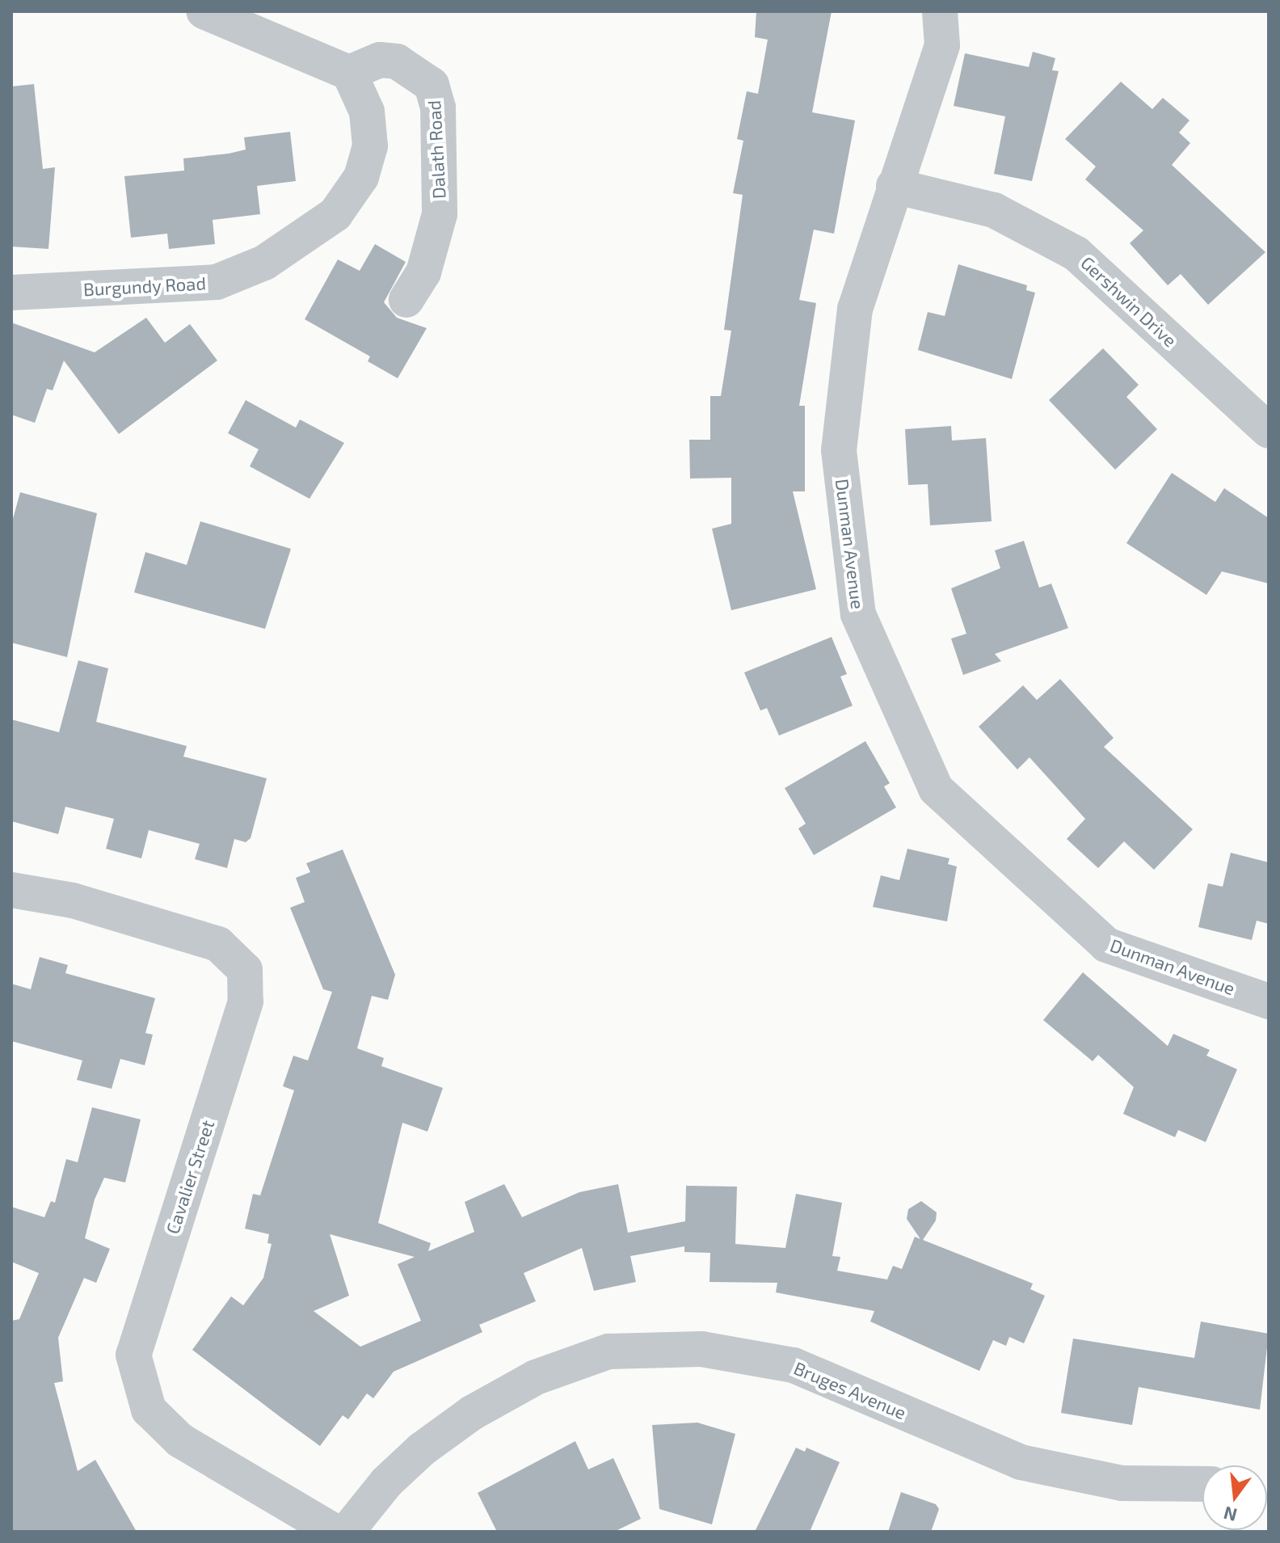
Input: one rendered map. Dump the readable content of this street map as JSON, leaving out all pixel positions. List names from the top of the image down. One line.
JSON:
{"streets":{"street":["Dalath Road","Burgundy Road","Gershwin Drive","Dunman Avenue","Cavalier Street","Bruges Avenue"]},"crossings":[["Dalath Road","Burgundy Road"],["Gershwin Drive","Dunman Avenue"]],"north":"bottom"}
